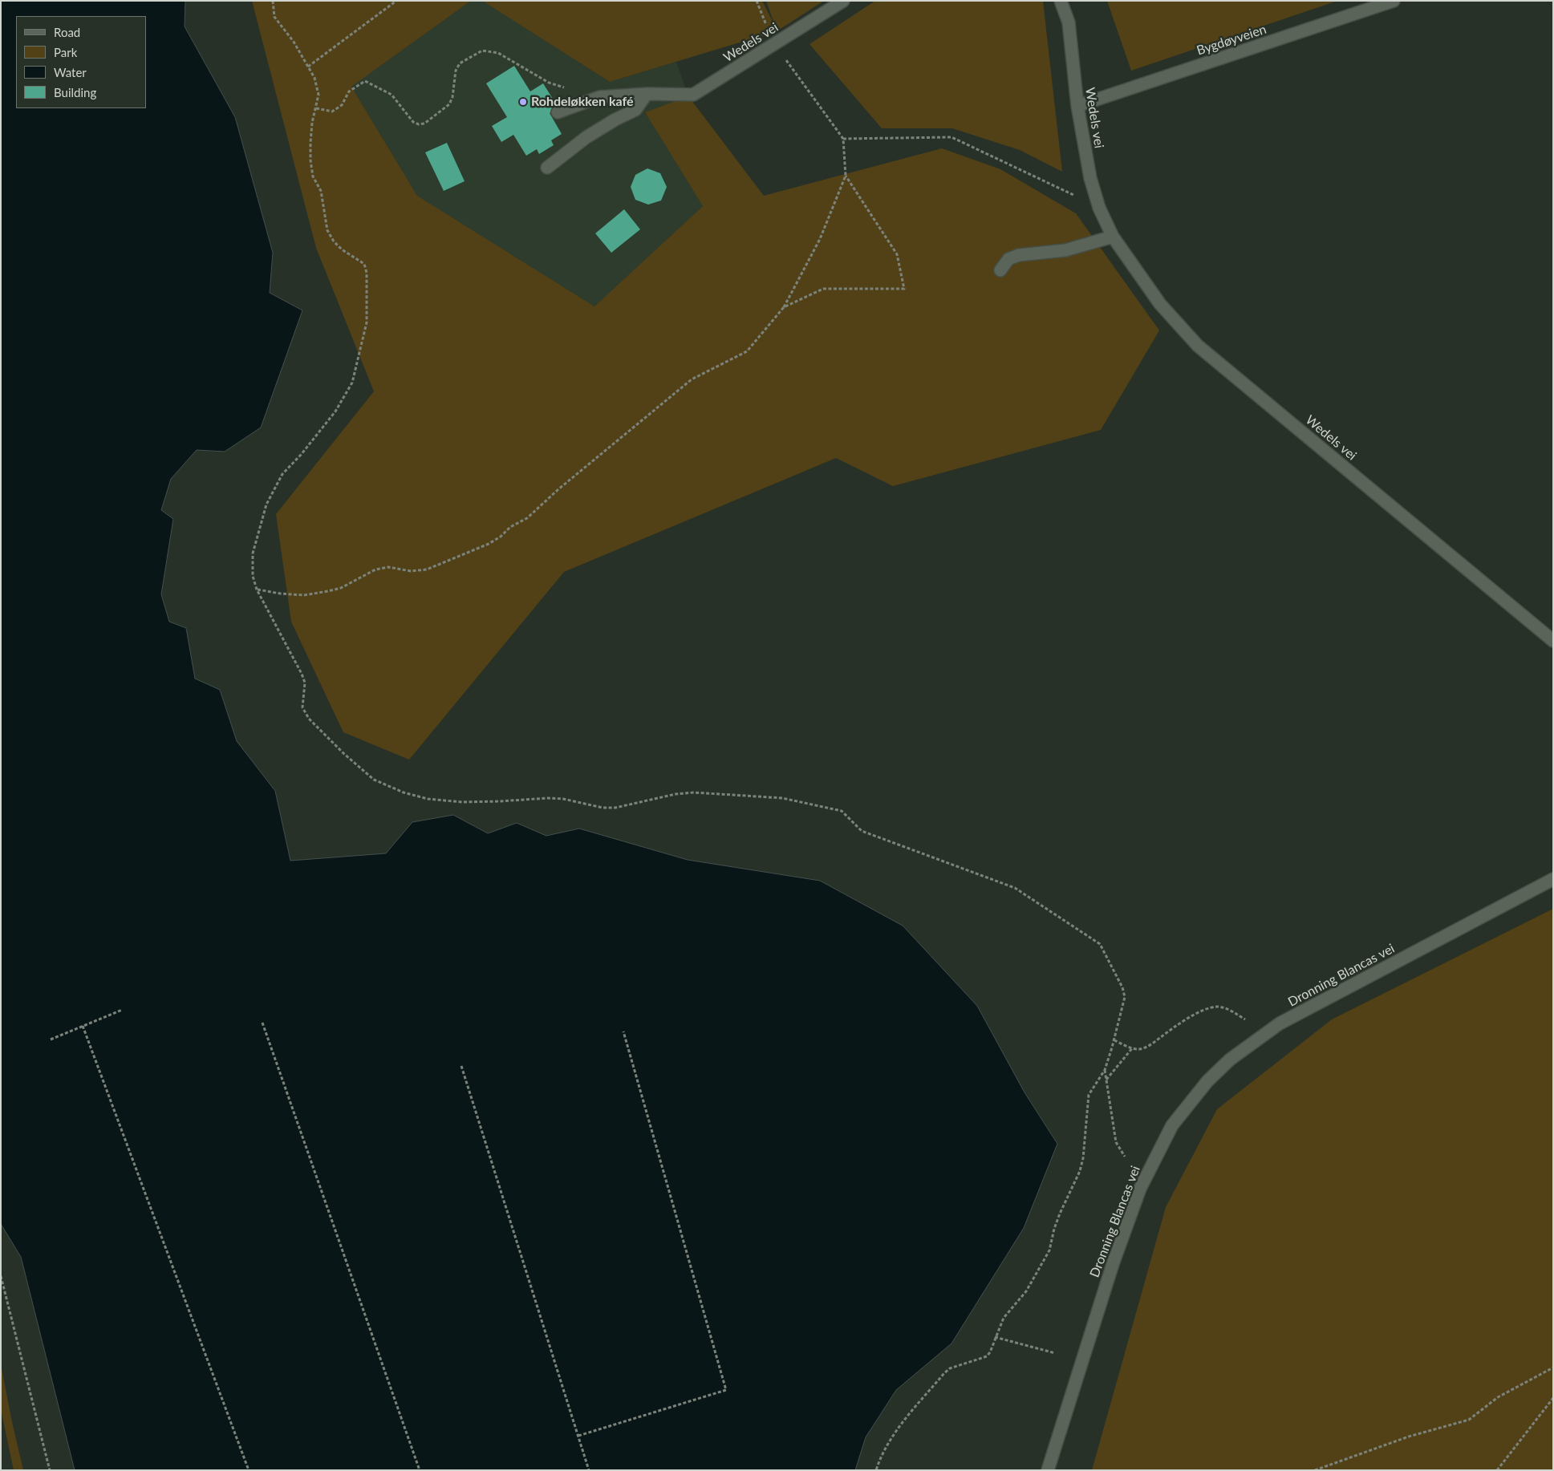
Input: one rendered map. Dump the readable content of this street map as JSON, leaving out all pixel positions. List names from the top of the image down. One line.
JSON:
{"streets":{"street":["Bygdøyveien","Wedels vei","Dronning Blancas vei"]},"crossings":[["Bygdøyveien","Wedels vei"]],"places":["Rohdeløkken kafé"],"legend":["Road","Park","Water","Building"]}
